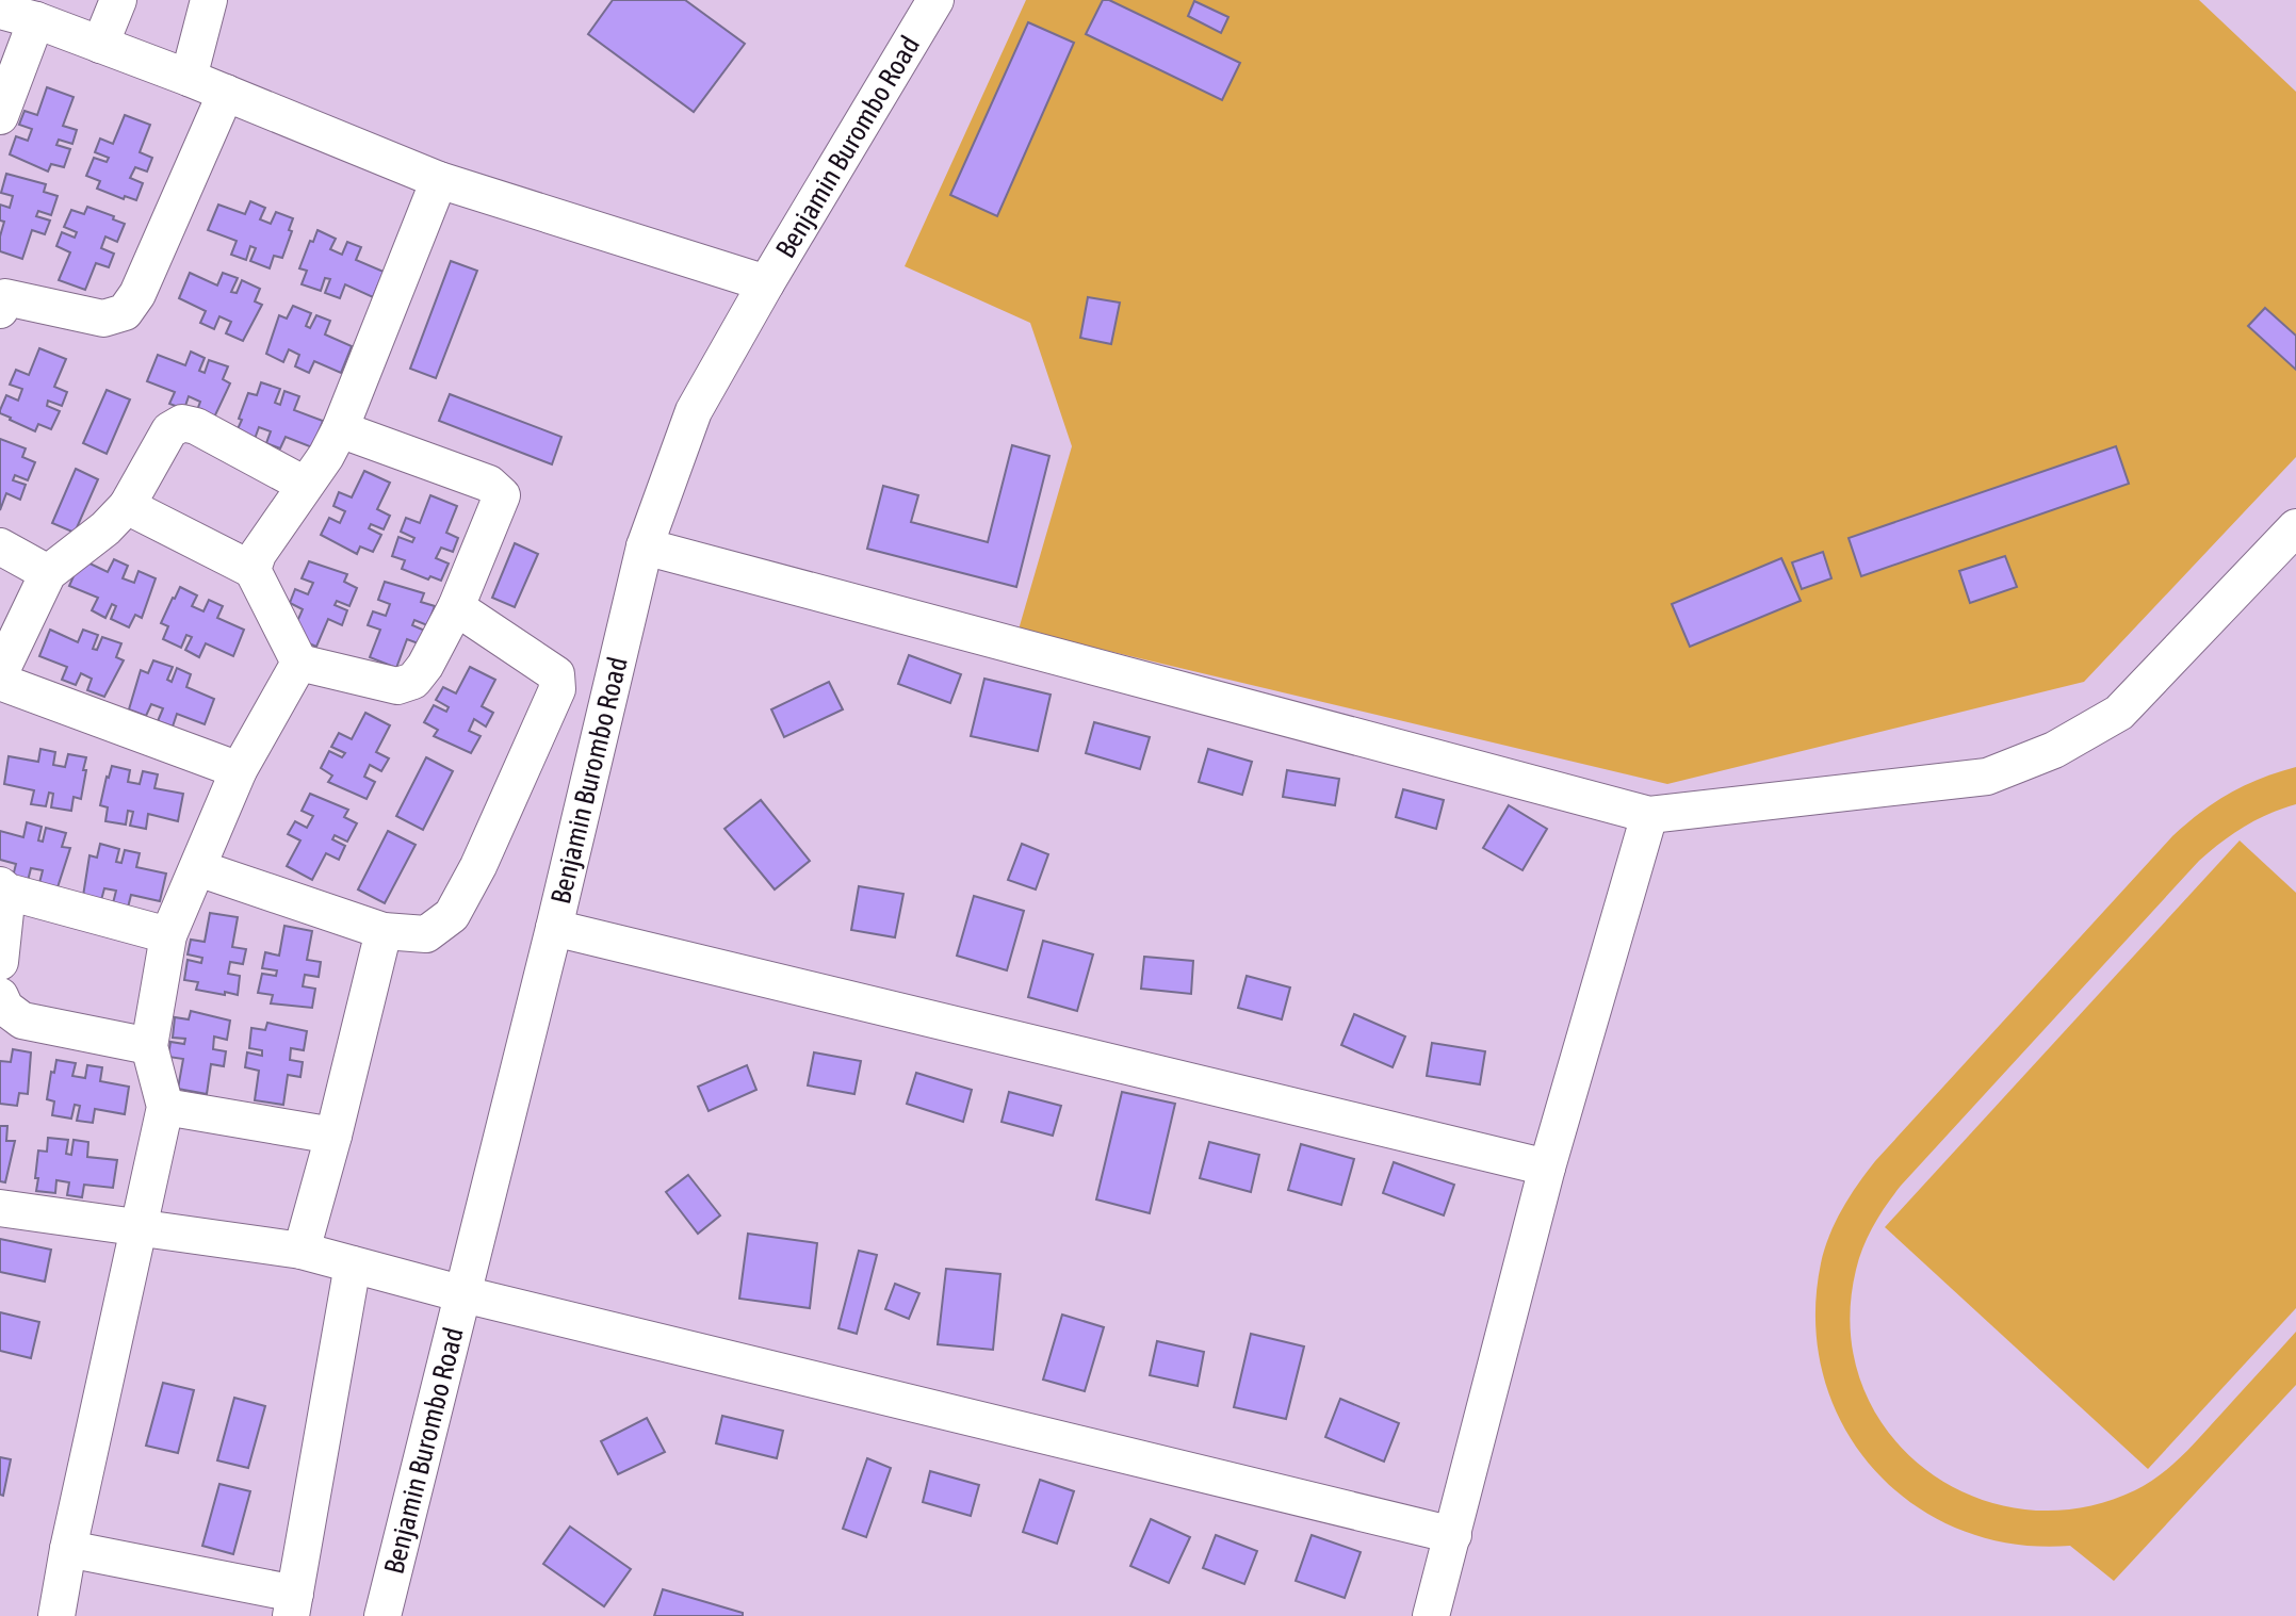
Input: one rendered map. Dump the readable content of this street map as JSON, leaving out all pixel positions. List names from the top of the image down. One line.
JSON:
{"streets":{"street":["Benjamin Burombo Road"]}}
